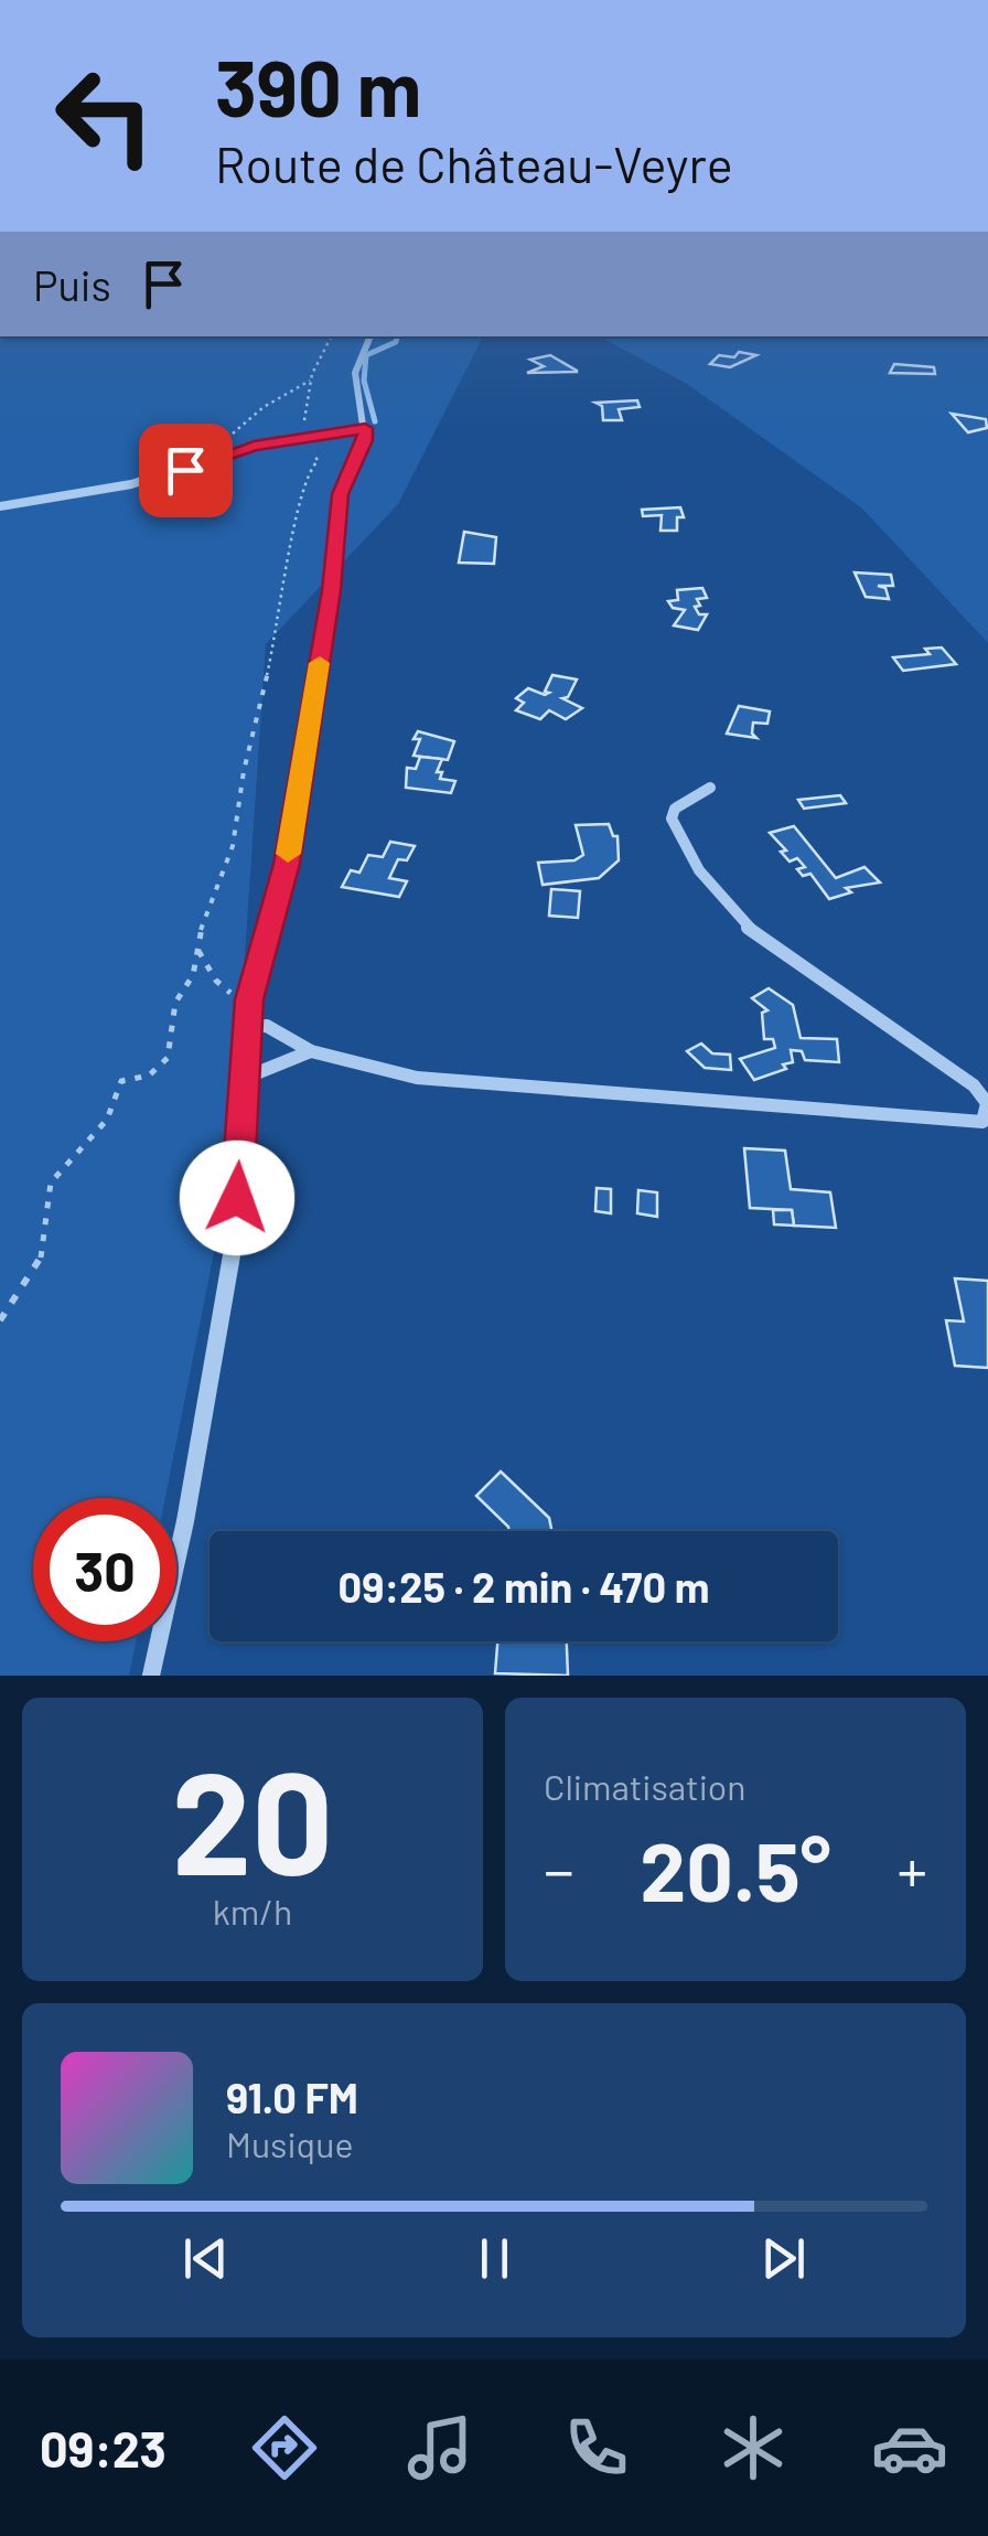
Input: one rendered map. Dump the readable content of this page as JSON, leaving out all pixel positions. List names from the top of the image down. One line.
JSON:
{"page":{"turn":["390 m","Route de Château-Veyre"],"then":"Puis","limit":"30","trip":"09:25 · 2 min · 470 m","tile":[["20","km/h"],"Climatisation"],"heat":["−","20.5°","+"],"song":["91.0 FM","Musique"],"tabs":"09:23"}}
